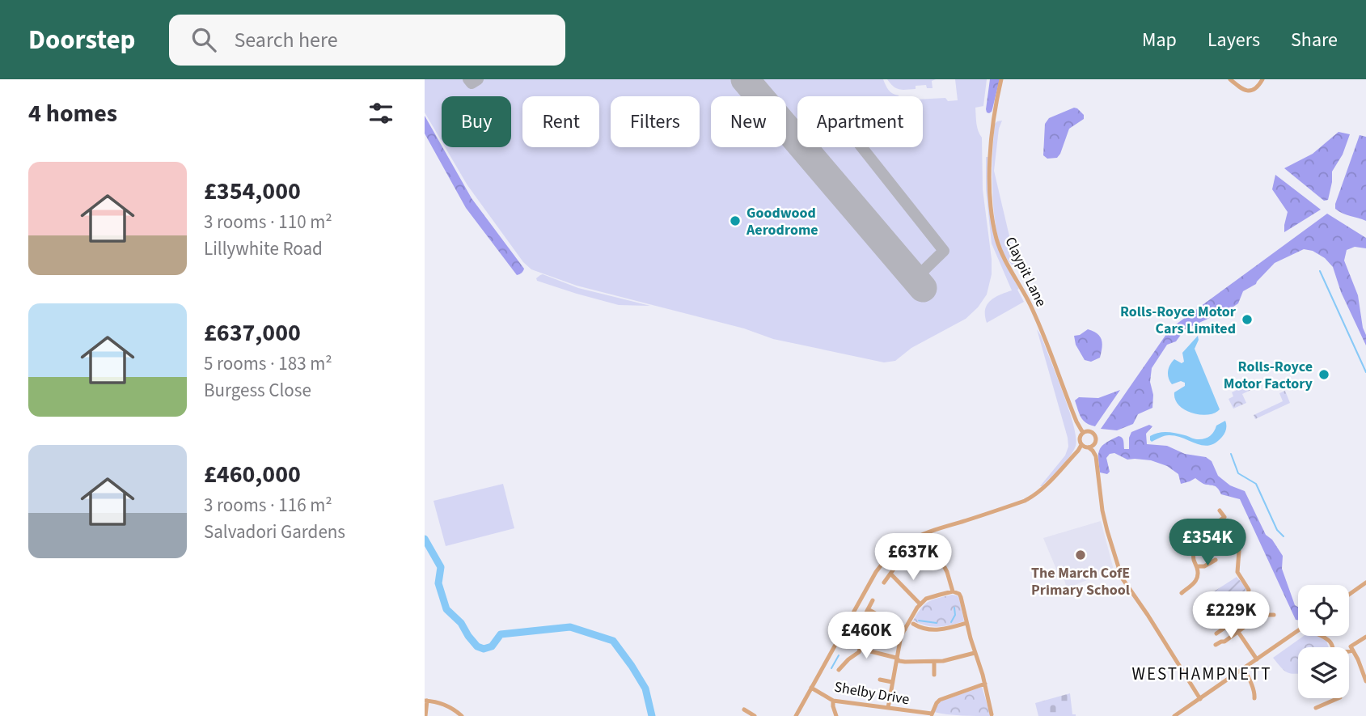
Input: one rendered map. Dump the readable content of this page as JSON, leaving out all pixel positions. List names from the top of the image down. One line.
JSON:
{"streets":{"street":["Claypit Lane","Shelby Drive"]},"districts":["WESTHAMPNETT"],"places":["Goodwood Aerodrome","Rolls-Royce Motor Cars Limited","Rolls-Royce Motor Factory","The March CofE Primary School"],"page":{"header":"Doorstep","search":"Search here","nav":["Map","Layers","Share"],"heading":"4 homes","chip":["Buy","Rent","Filters","New","Apartment"],"list":[{"name":"£354,000","note":"3 rooms · 110 m² · Lillywhite Road"},{"name":"£637,000","note":"5 rooms · 183 m² · Burgess Close"},{"name":"£460,000","note":"3 rooms · 116 m² · Salvadori Gardens"}],"price":["£354K","£637K","£229K","£460K"]}}
